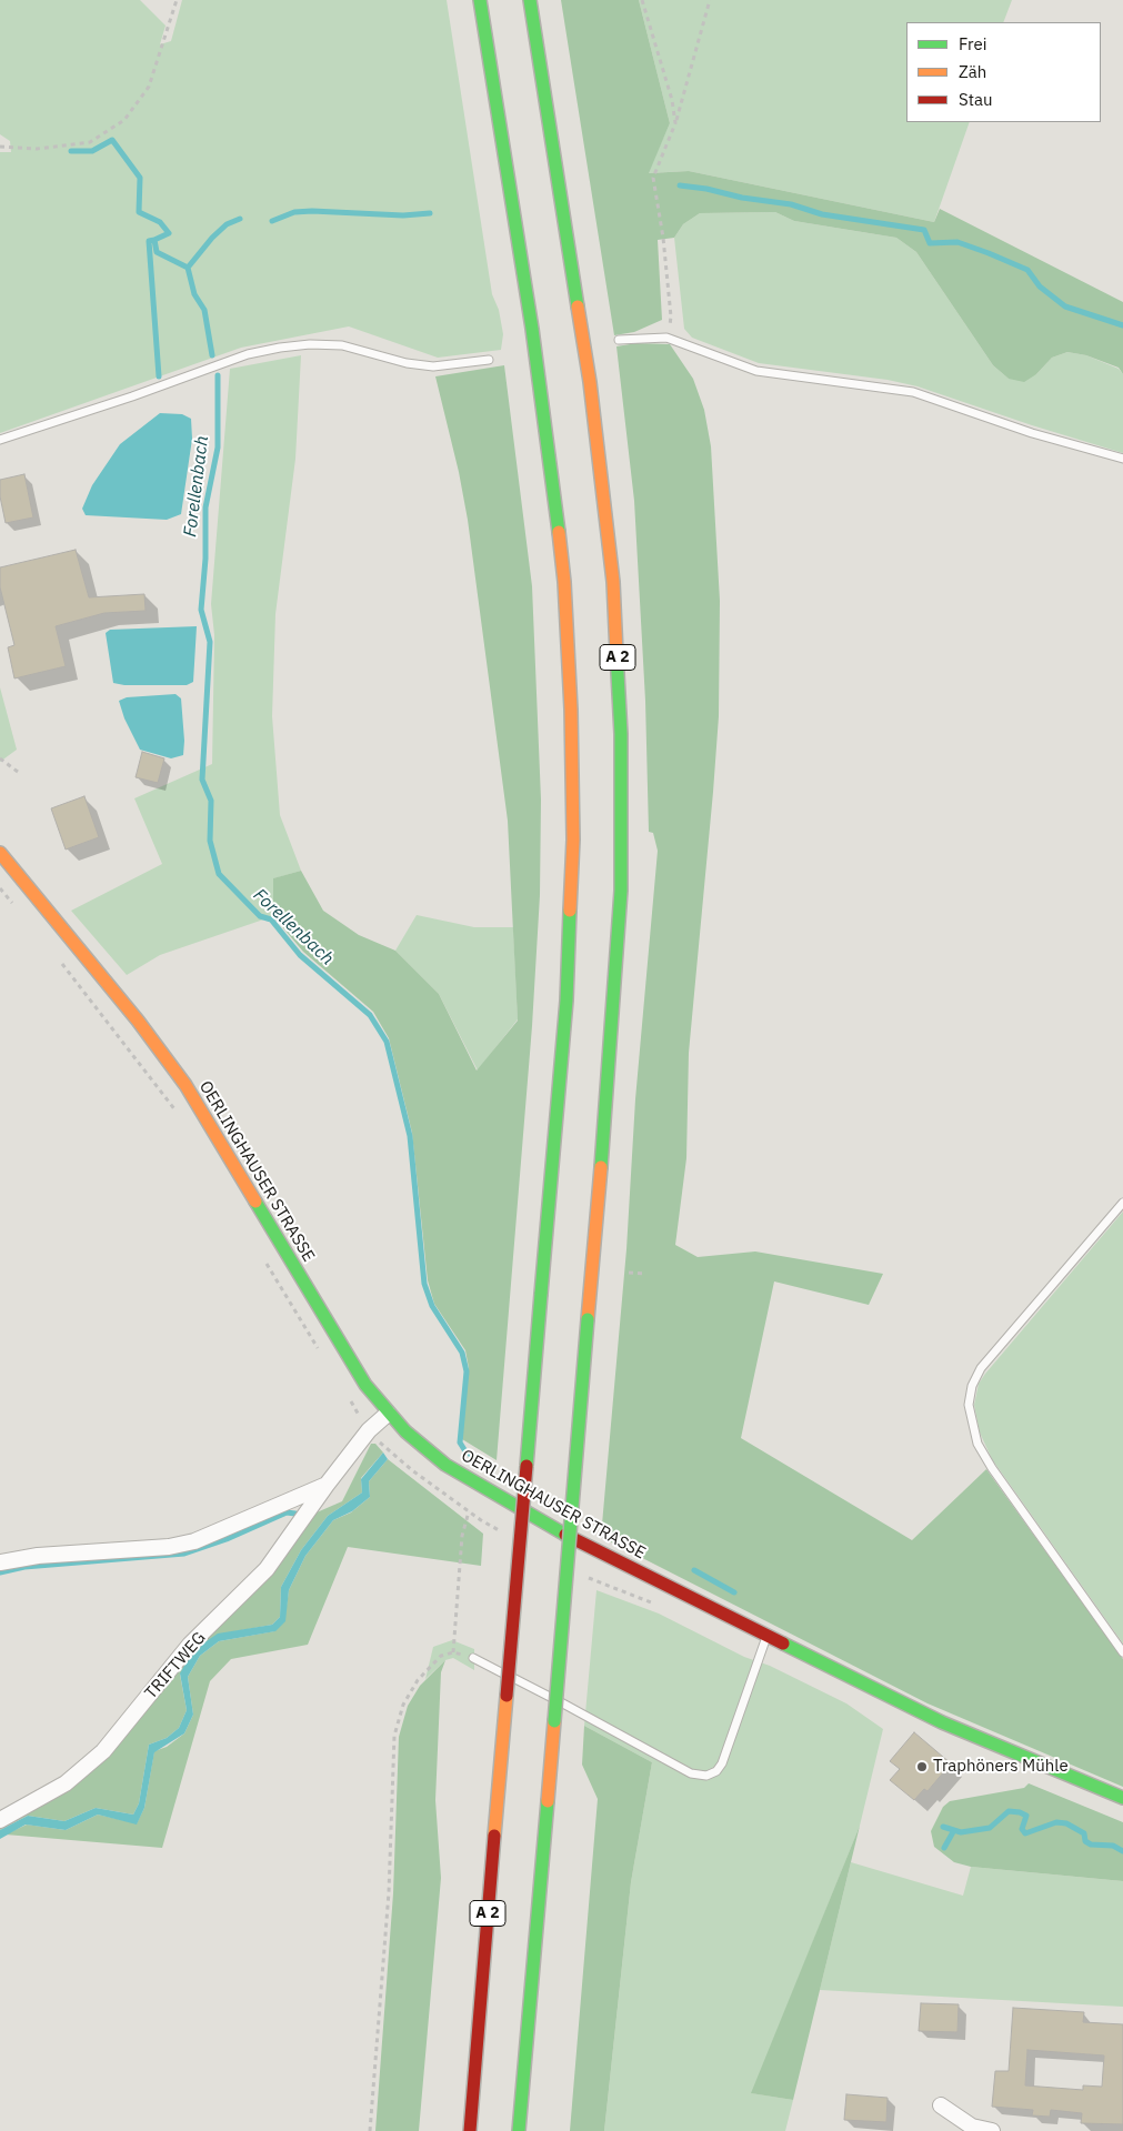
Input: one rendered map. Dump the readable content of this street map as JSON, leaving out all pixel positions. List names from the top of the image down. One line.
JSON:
{"streets":{"main road":["A 2","OERLINGHAUSER STRASSE"],"street":["TRIFTWEG"]},"crossings":[["OERLINGHAUSER STRASSE","TRIFTWEG"]],"water":["Forellenbach"],"places":["Traphöners Mühle"],"legend":["Frei","Zäh","Stau"]}
